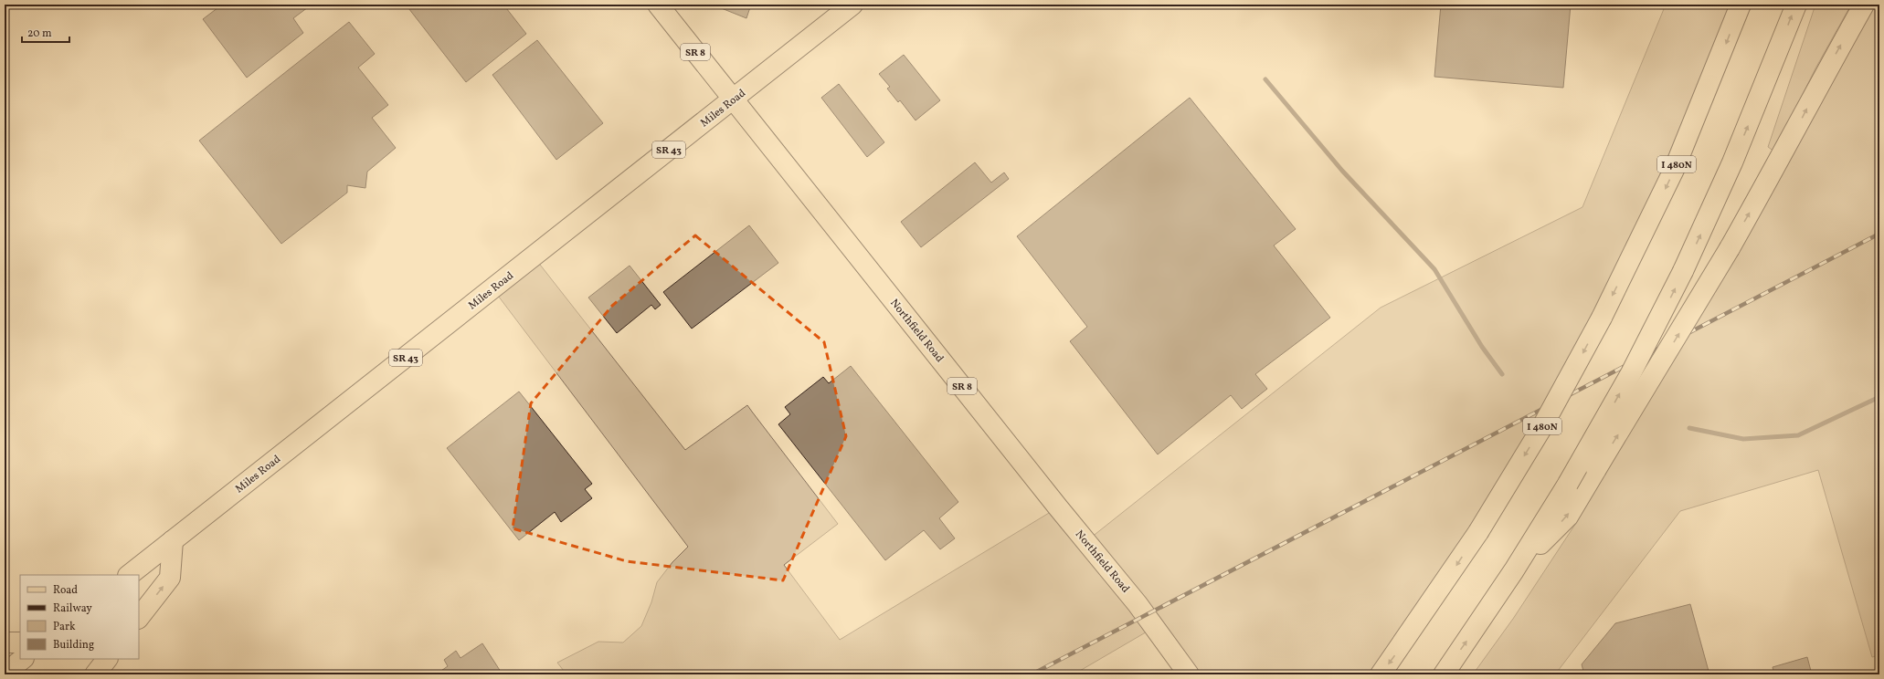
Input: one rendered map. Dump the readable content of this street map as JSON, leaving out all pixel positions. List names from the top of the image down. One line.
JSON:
{"streets":{"main road":["SR 8","Miles Road","SR 43","I 480N","Northfield Road"]},"crossings":[["Miles Road","Northfield Road"]],"legend":["Road","Railway","Park","Building"],"scale_bar":"20 m"}
